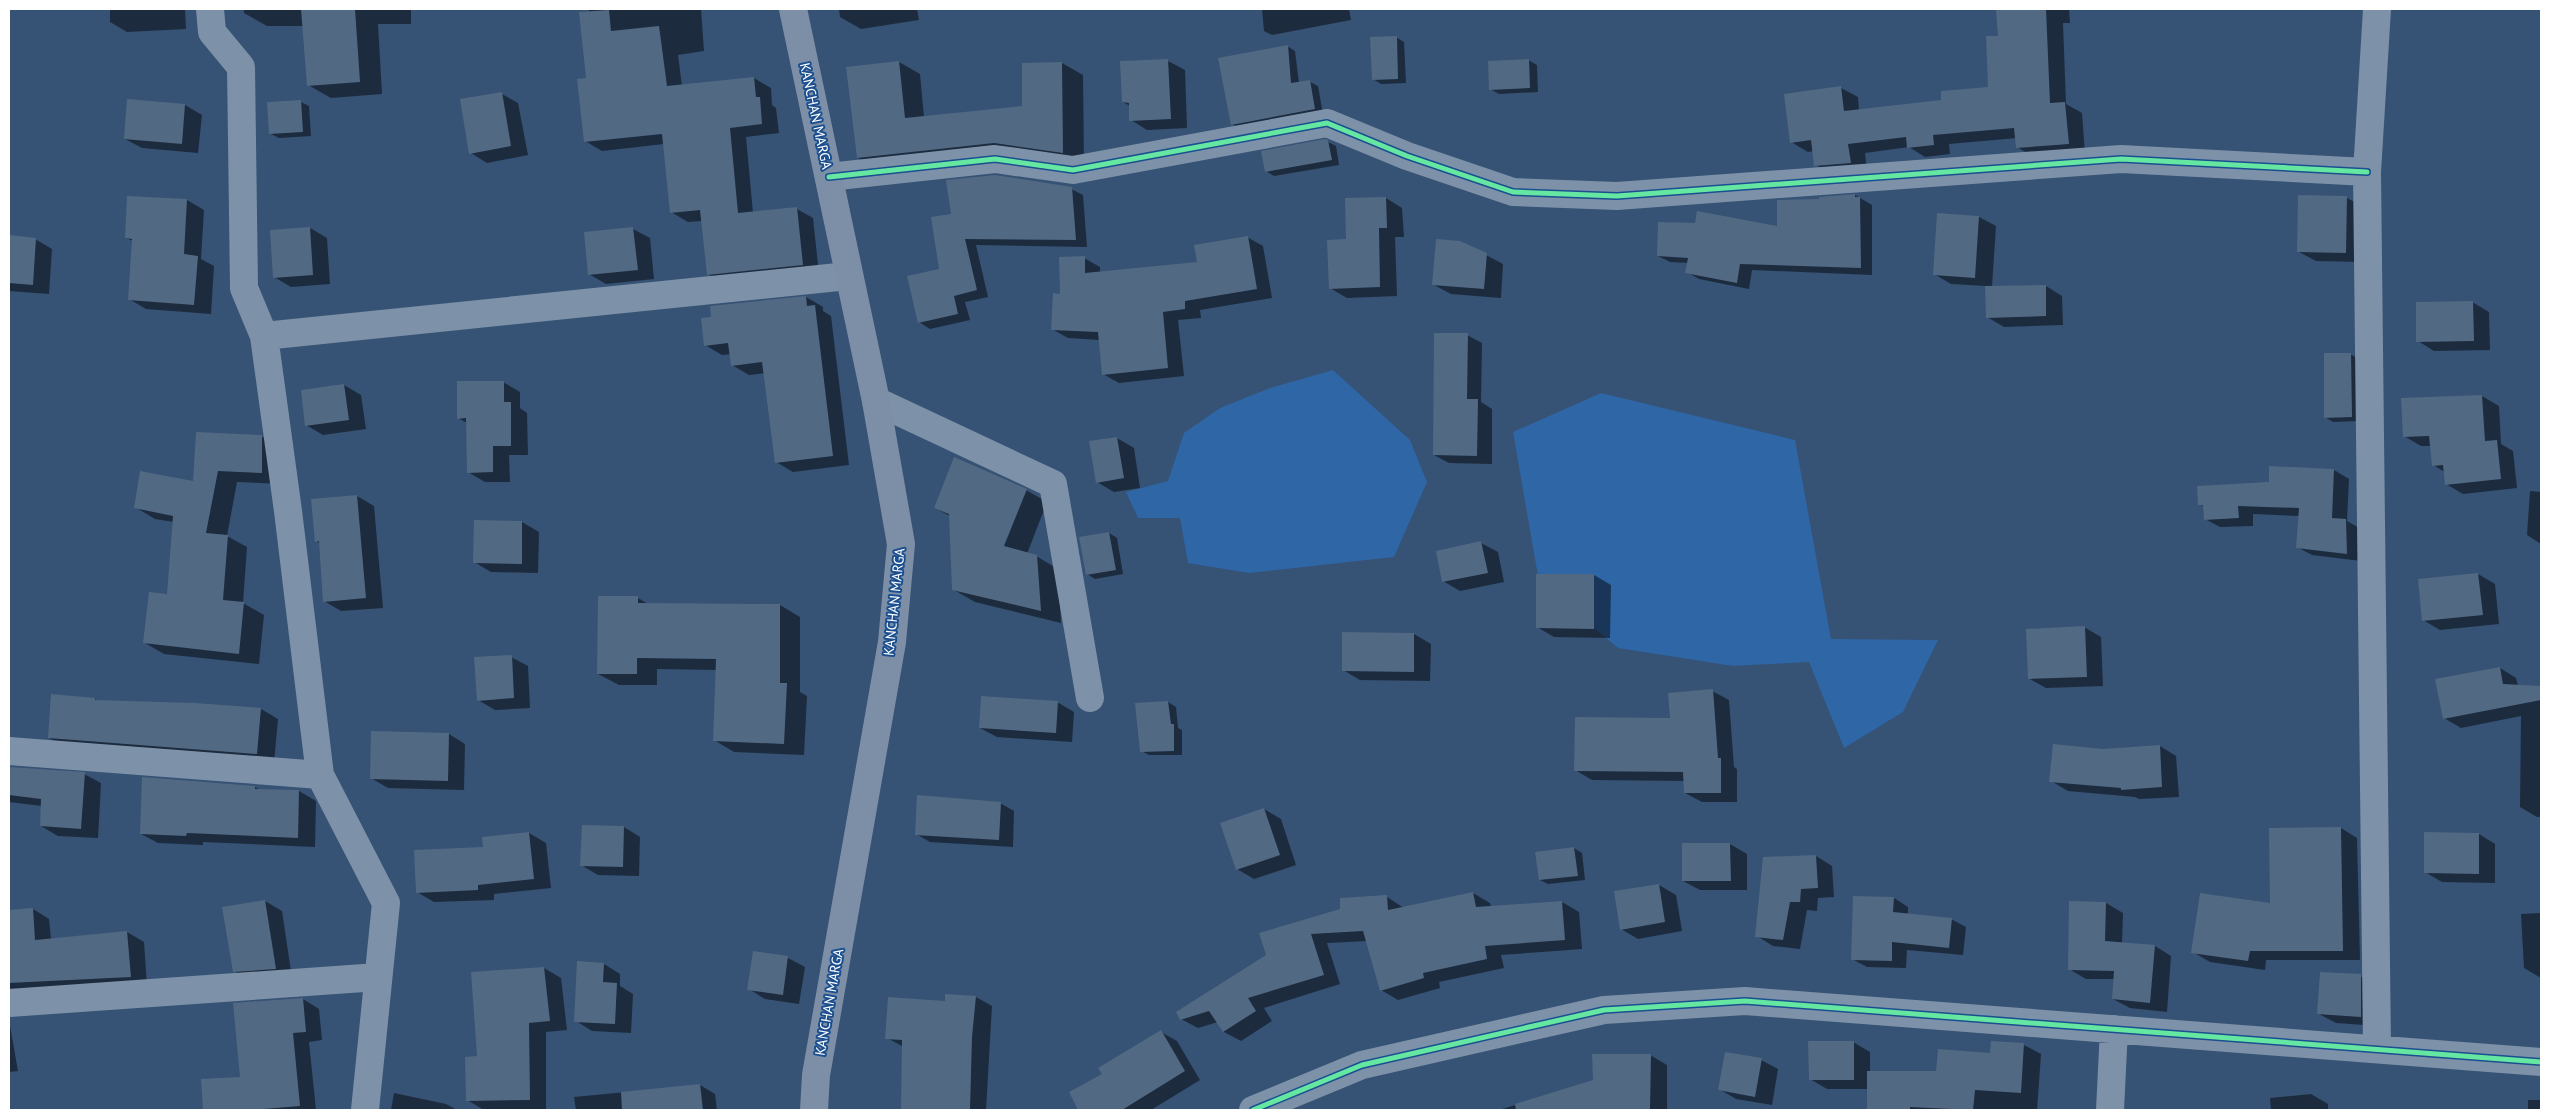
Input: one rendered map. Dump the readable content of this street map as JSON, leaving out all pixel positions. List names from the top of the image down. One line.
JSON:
{"streets":{"main road":["KANCHAN MARGA"]}}
